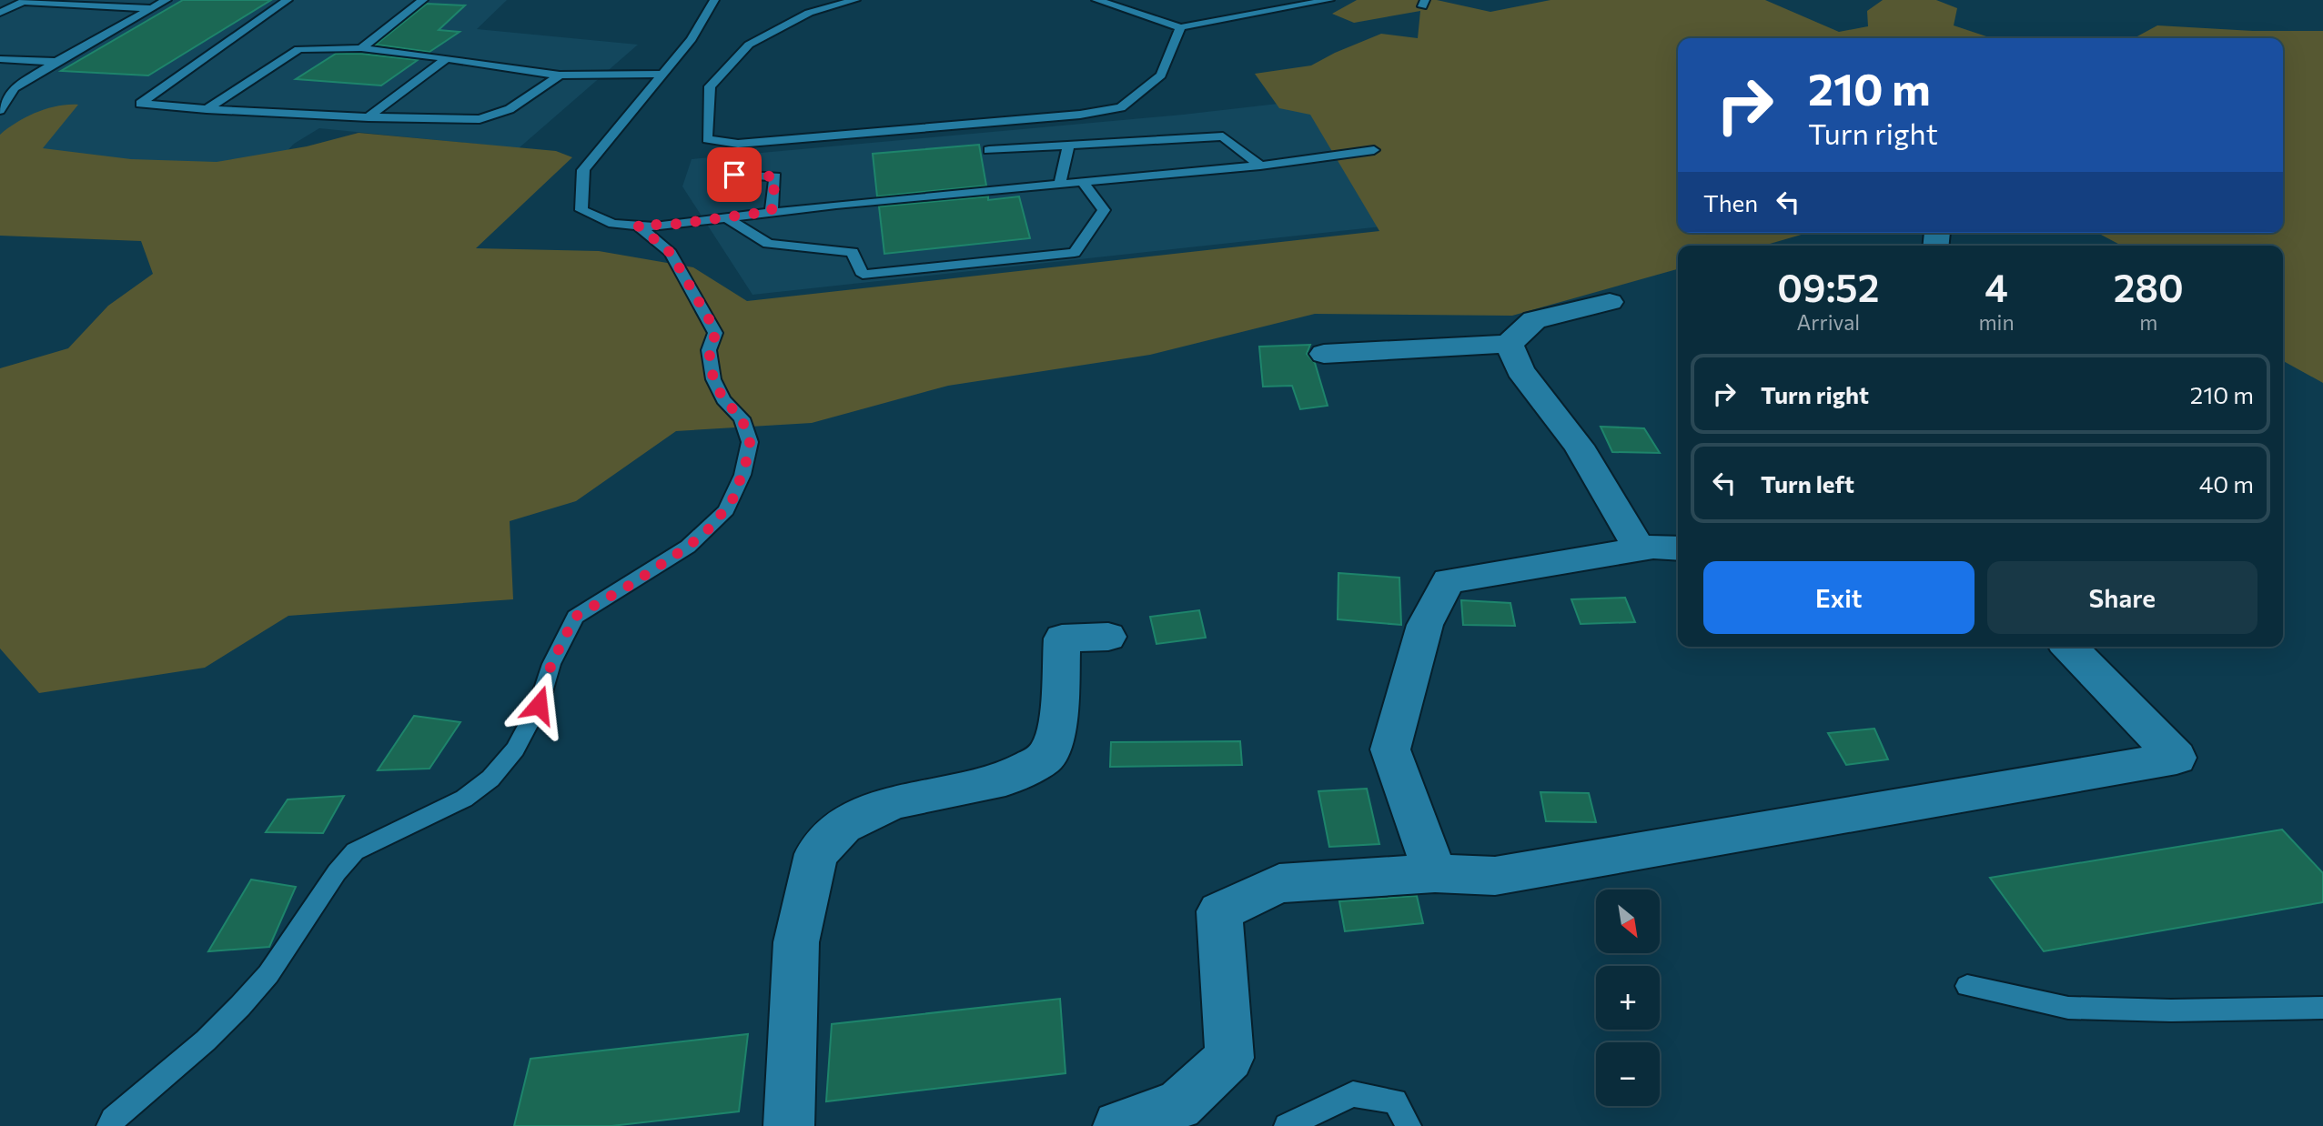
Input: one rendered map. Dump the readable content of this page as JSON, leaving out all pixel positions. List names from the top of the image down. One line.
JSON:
{"north":"bottom right","page":{"turn":["210 m","Turn right"],"then":"Then","eta":["09:52","Arrival","4","min","280","m"],"list":[{"name":"Turn right","value":"210 m"},{"name":"Turn left","value":"40 m"}],"buttons":["Exit","Share"],"map_buttons":["+","−"]}}
